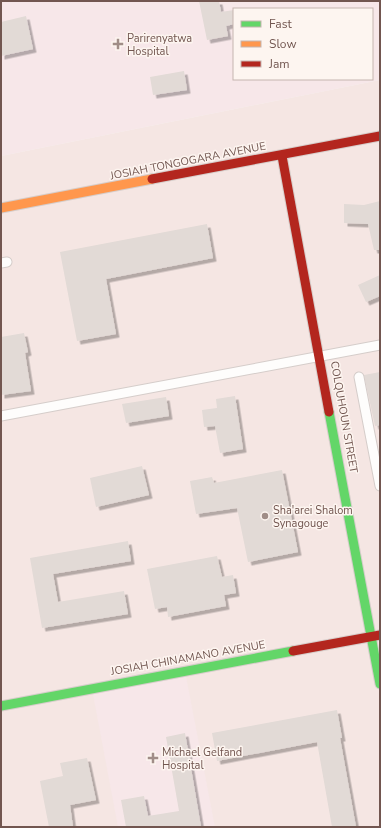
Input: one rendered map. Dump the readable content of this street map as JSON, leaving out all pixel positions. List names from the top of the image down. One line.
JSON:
{"streets":{"street":["JOSIAH TONGOGARA AVENUE","COLQUHOUN STREET","JOSIAH CHINAMANO AVENUE"]},"crossings":[["JOSIAH TONGOGARA AVENUE","COLQUHOUN STREET"],["COLQUHOUN STREET","JOSIAH CHINAMANO AVENUE"]],"places":{"health":["Parirenyatwa Hospital","Michael Gelfand Hospital"],"other":["Sha'arei Shalom Synagouge"]},"legend":["Fast","Slow","Jam"]}
